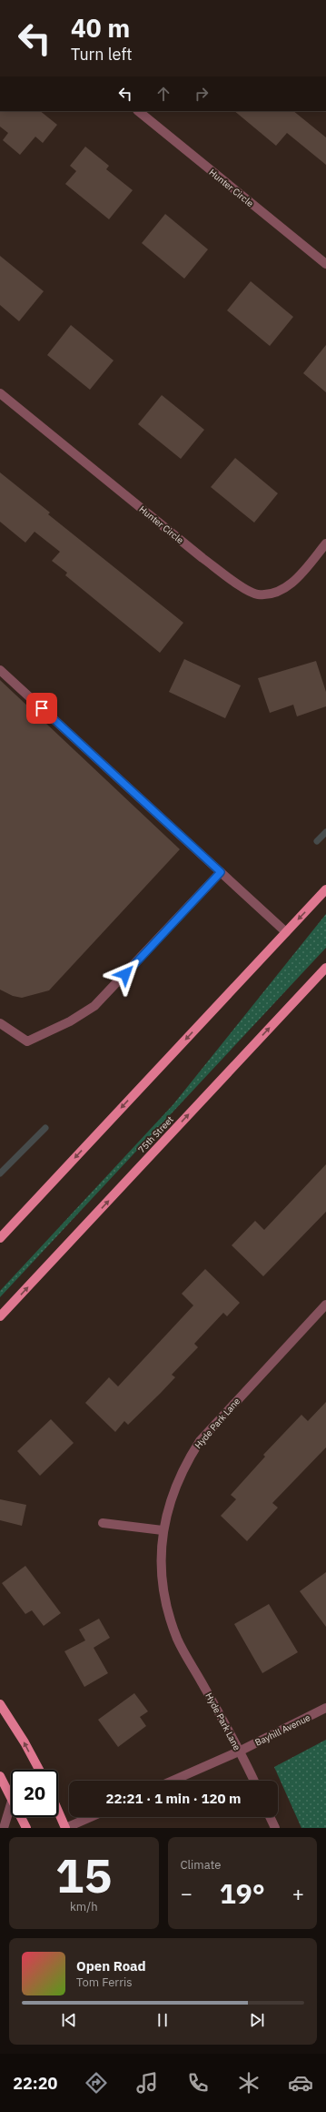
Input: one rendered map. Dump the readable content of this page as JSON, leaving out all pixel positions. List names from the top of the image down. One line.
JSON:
{"streets":{"main road":["75th Street"],"street":["Hunter Circle","Hyde Park Lane","Bayhill Avenue"]},"crossings":[["Hyde Park Lane","Bayhill Avenue"]],"page":{"turn":["40 m","Turn left"],"limit":"20","trip":"22:21 · 1 min · 120 m","tile":[["15","km/h"],"Climate"],"heat":["−","19°","+"],"song":["Open Road","Tom Ferris"],"tabs":"22:20"}}
